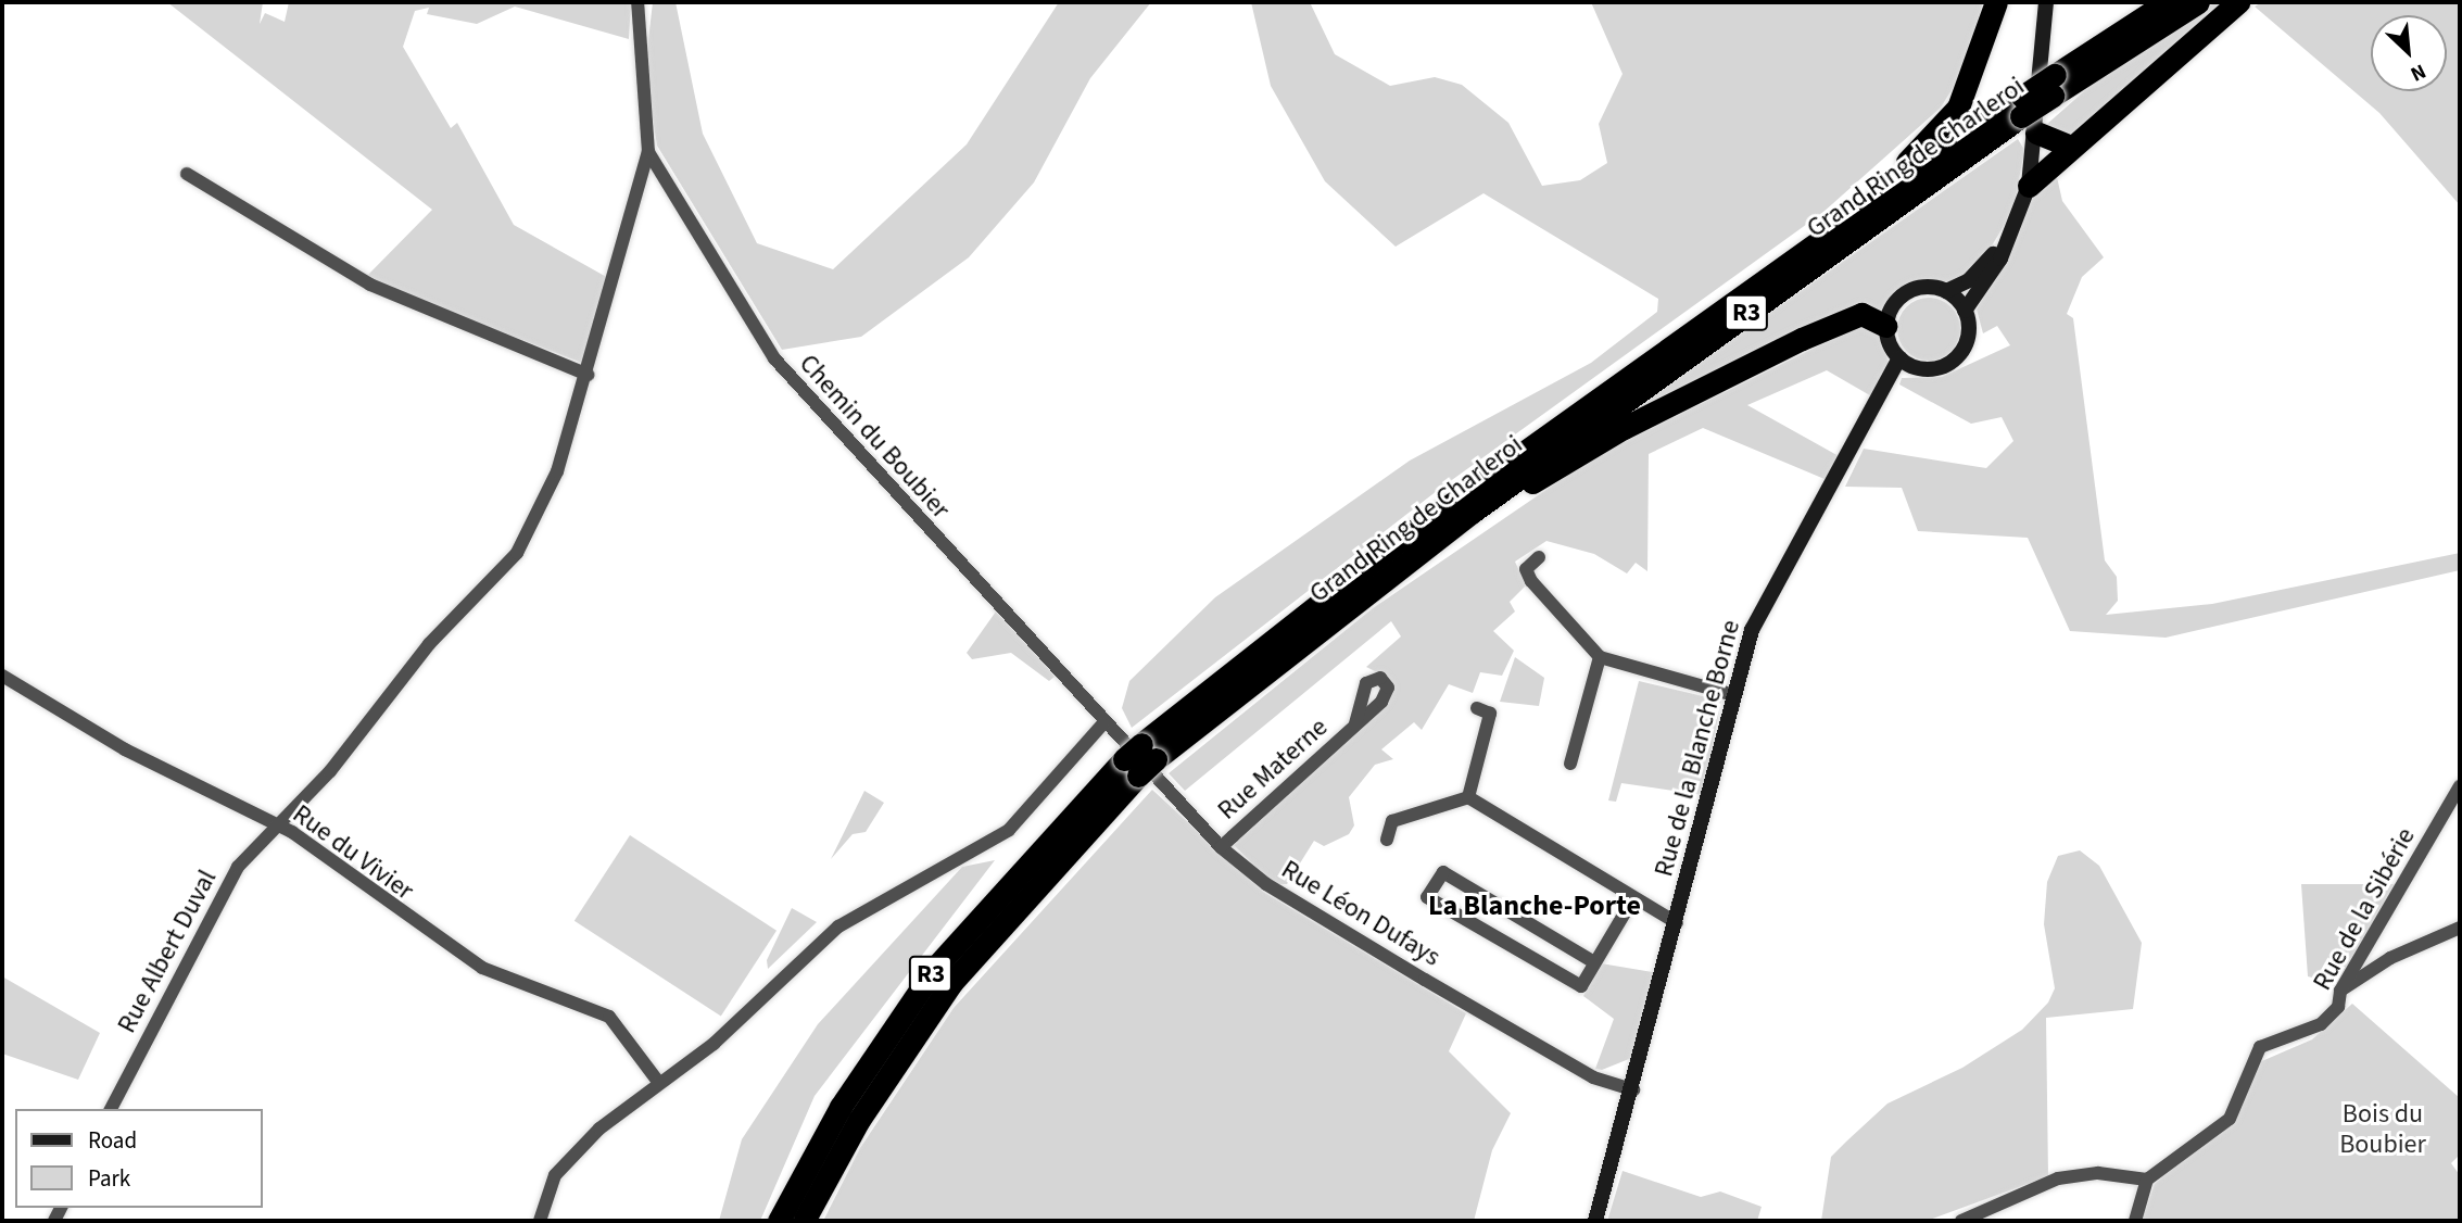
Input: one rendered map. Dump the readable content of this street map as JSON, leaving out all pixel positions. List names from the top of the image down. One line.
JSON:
{"streets":{"highway":["Grand Ring de Charleroi","R3"],"street":["Chemin du Boubier","Rue de la Blanche Borne","Rue Materne","Rue du Vivier","Rue de la Sibérie","Rue Léon Dufays","Rue Albert Duval"]},"crossings":[["Chemin du Boubier","Rue Léon Dufays"],["Chemin du Boubier","Rue Albert Duval"],["Rue de la Blanche Borne","Rue Léon Dufays"],["Rue Materne","Rue Léon Dufays"],["Rue du Vivier","Rue Albert Duval"]],"districts":["La Blanche-Porte"],"parks":["Bois du Boubier"],"legend":["Road","Park"],"north":"bottom right"}
